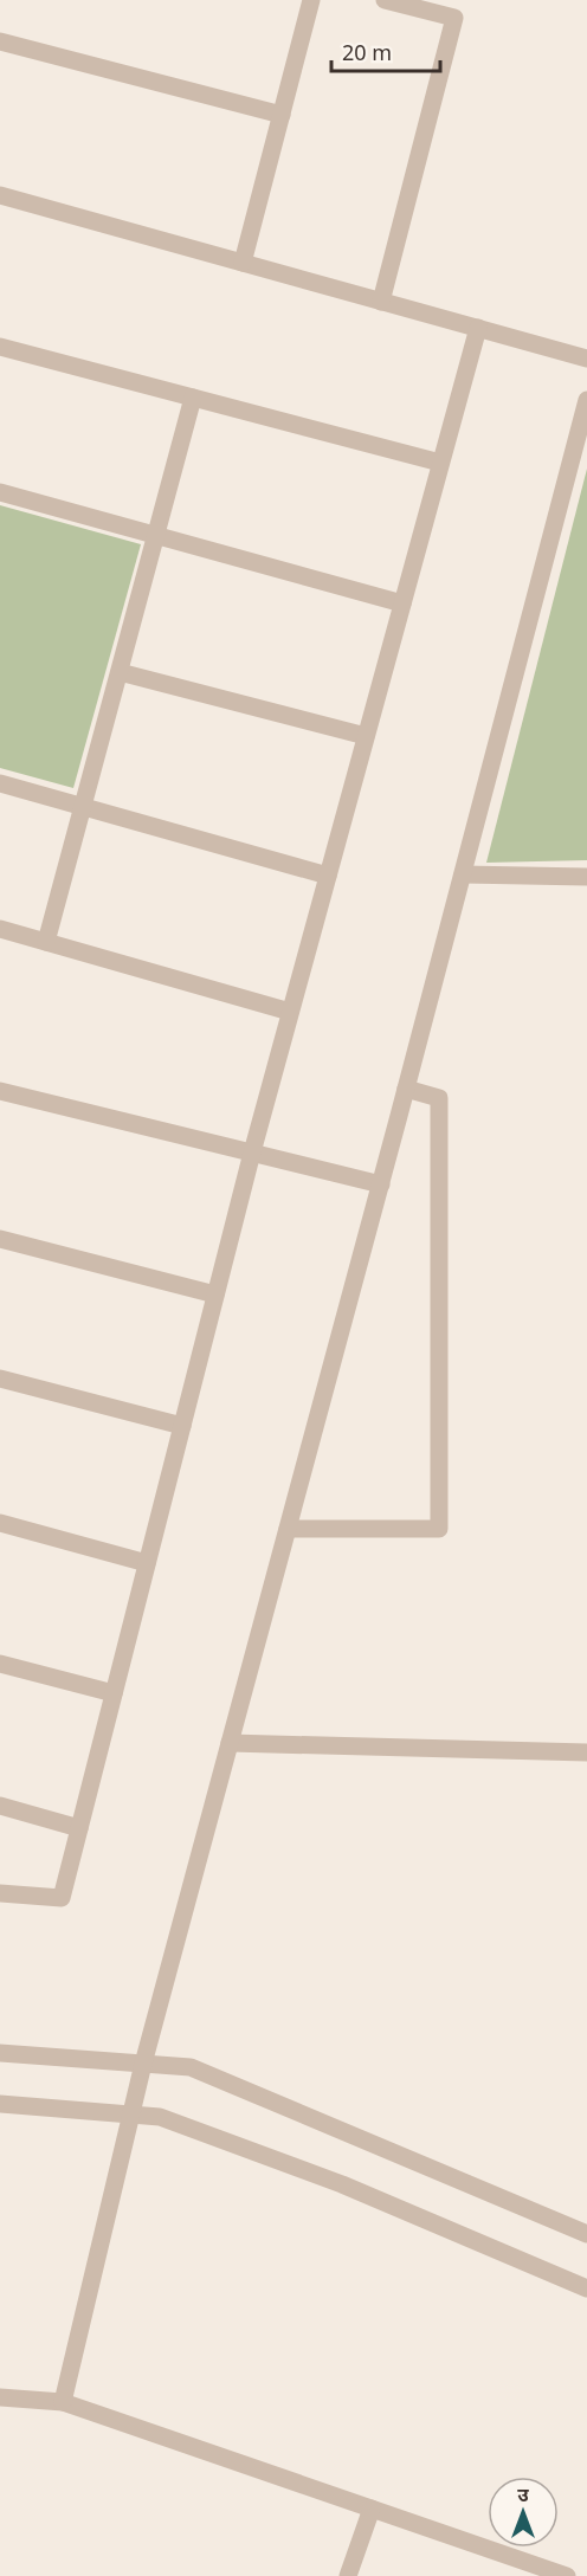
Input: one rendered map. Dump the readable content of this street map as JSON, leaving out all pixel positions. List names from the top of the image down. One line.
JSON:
{"scale_bar":"20 m","north":"top"}
